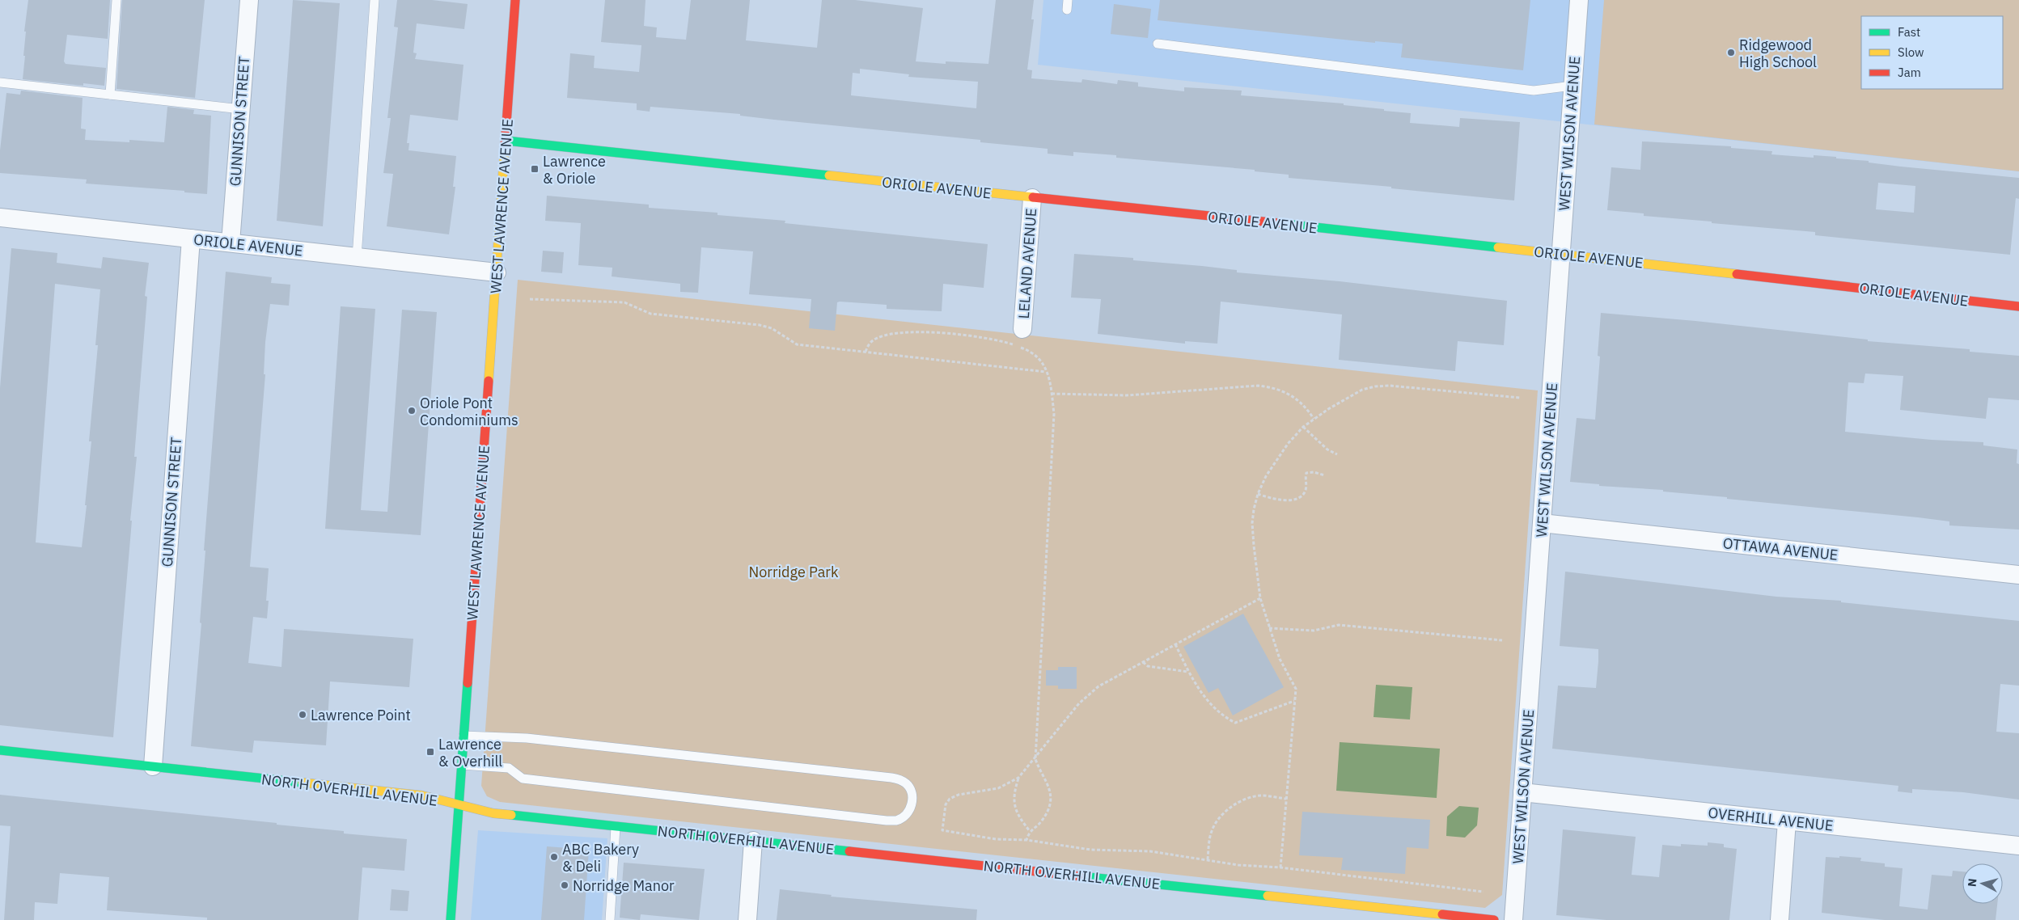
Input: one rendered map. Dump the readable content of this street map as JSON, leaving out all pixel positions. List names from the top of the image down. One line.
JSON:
{"streets":{"street":["GUNNISON STREET","WEST WILSON AVENUE","ORIOLE AVENUE","WEST LAWRENCE AVENUE","LELAND AVENUE","OTTAWA AVENUE","NORTH OVERHILL AVENUE","OVERHILL AVENUE"]},"crossings":[["GUNNISON STREET","ORIOLE AVENUE"],["GUNNISON STREET","NORTH OVERHILL AVENUE"],["WEST WILSON AVENUE","ORIOLE AVENUE"],["WEST WILSON AVENUE","OTTAWA AVENUE"],["WEST WILSON AVENUE","OVERHILL AVENUE"],["ORIOLE AVENUE","WEST LAWRENCE AVENUE"],["ORIOLE AVENUE","LELAND AVENUE"],["WEST LAWRENCE AVENUE","NORTH OVERHILL AVENUE"]],"parks":["Norridge Park"],"places":{"other":["Ridgewood High School","Oriole Pont Condominiums","Lawrence Point","ABC Bakery & Deli","Norridge Manor"],"transit":["Lawrence & Oriole","Lawrence & Overhill"]},"legend":["Fast","Slow","Jam"],"north":"left"}
